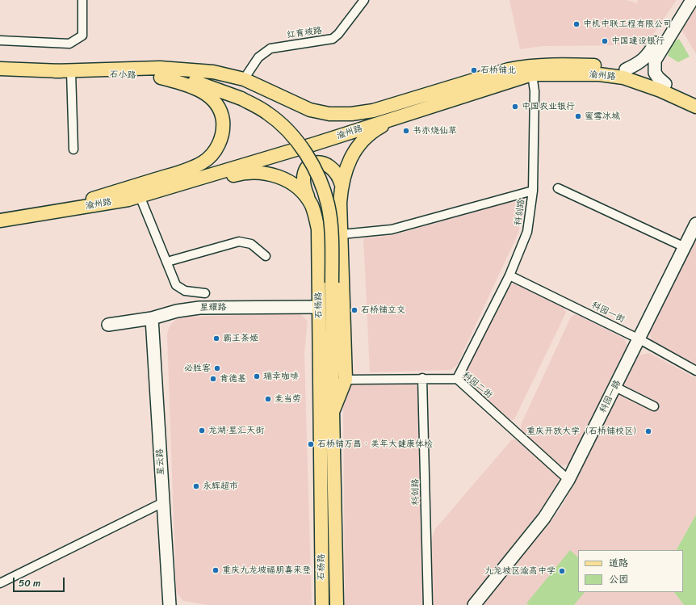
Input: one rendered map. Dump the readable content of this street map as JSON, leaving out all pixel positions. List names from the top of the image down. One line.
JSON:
{"streets":{"main road":["石小路","渝州路","石杨路"],"street":["红育坡路","科创路","星耀路","科园一街","科园二街","科园一路","星云路"]},"crossings":[["红育坡路","渝州路"],["石小路","渝州路"],["石小路","石杨路"],["渝州路","石杨路"],["科创路","科园一街"],["科创路","科园二街"],["石杨路","星耀路"],["星耀路","星云路"],["科园一街","科园一路"],["科园二街","科园一路"]],"places":["中机中联工程有限公司","中国建设银行","石桥铺北","中国农业银行","蜜雪冰城","书亦烧仙草","石桥铺立交","霸王茶姬","必胜客","瑞幸咖啡","肯德基","麦当劳","龙湖·星汇天街","重庆开放大学（石桥铺校区）","石桥铺万昌‧美年大健康体检","永辉超市","重庆九龙坡福朋喜来登","九龙坡区渝高中学"],"legend":["道路","公园"],"scale_bar":"50 m"}
